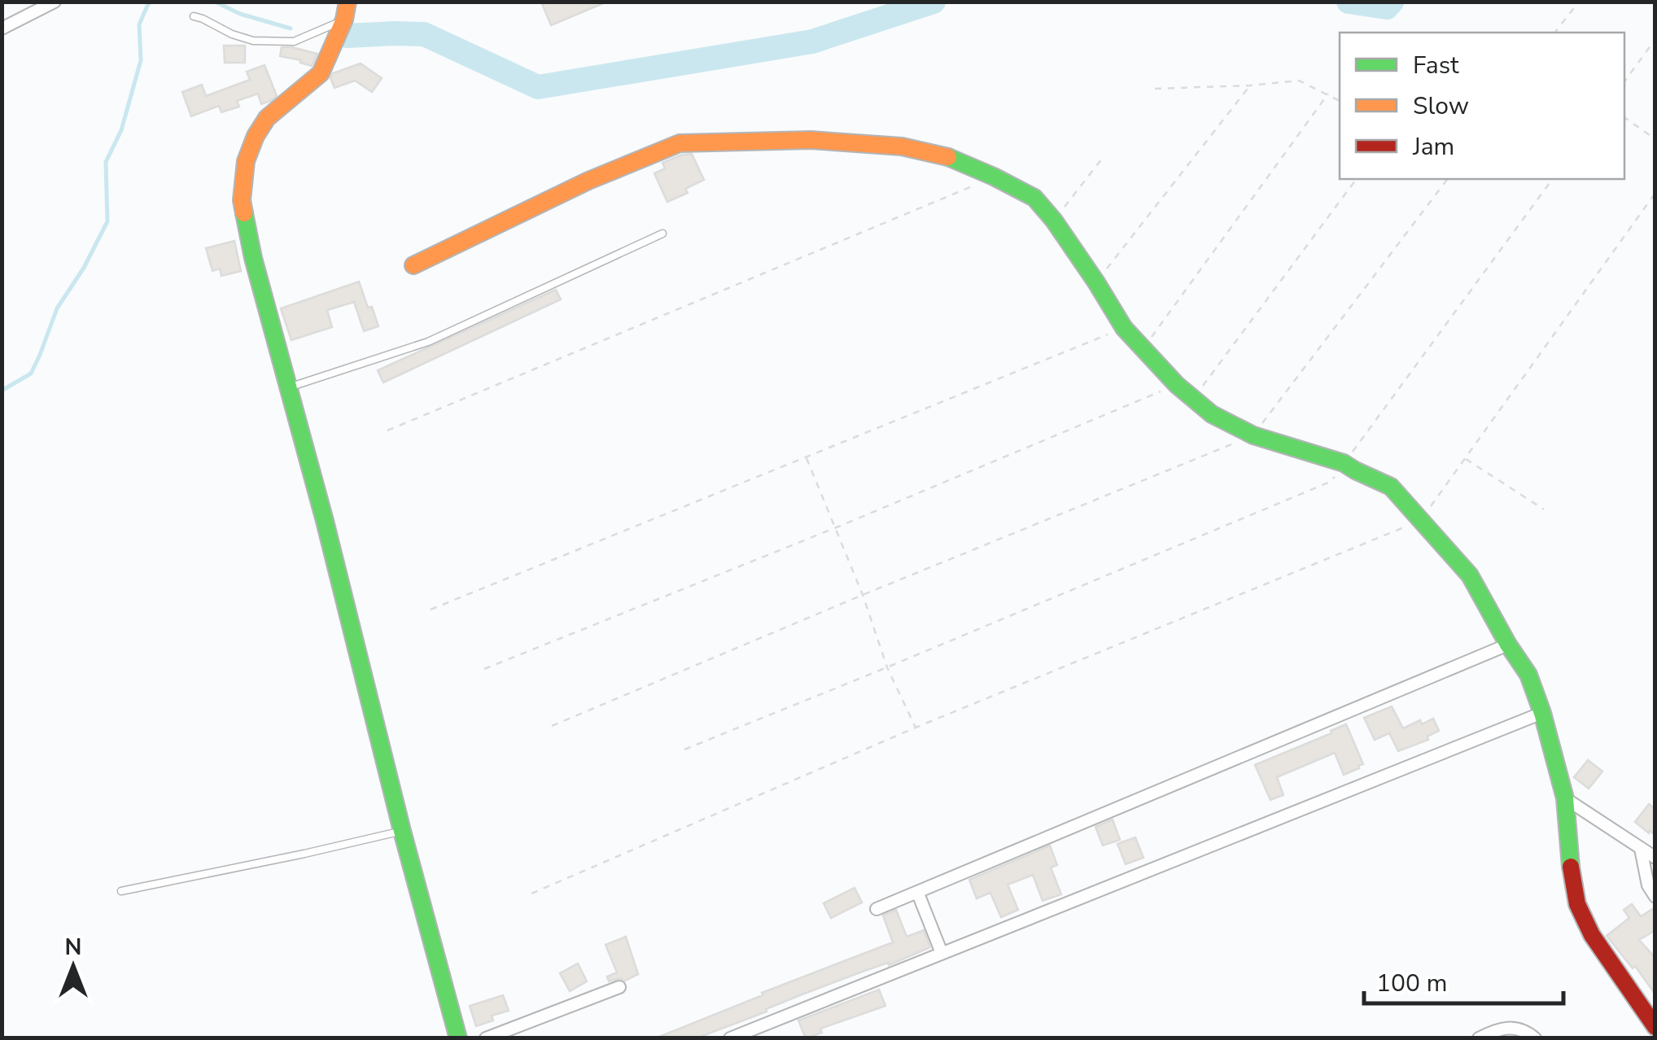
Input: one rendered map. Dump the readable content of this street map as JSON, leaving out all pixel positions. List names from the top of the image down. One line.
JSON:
{"legend":["Fast","Slow","Jam"],"scale_bar":"100 m","north":"top"}
